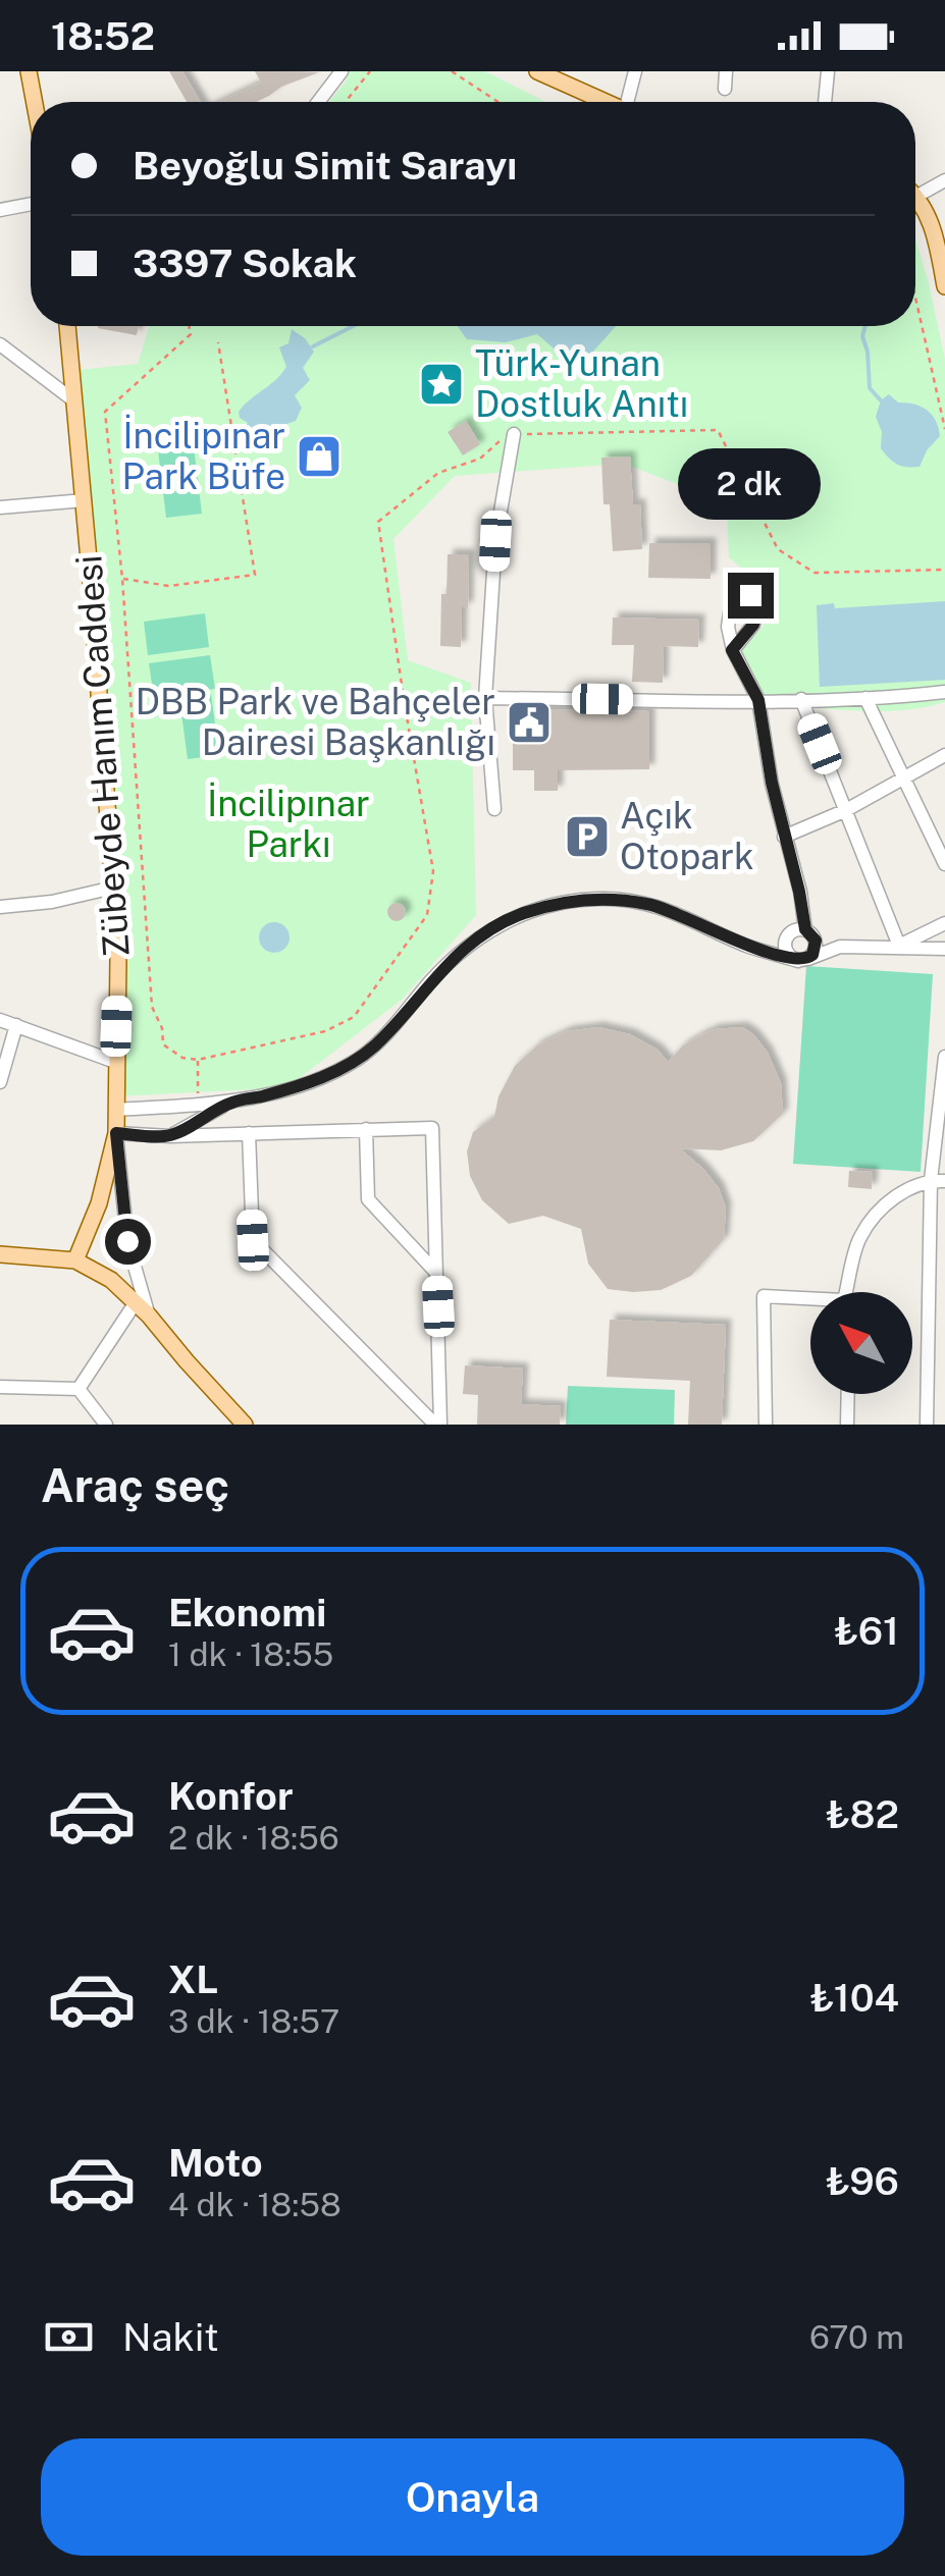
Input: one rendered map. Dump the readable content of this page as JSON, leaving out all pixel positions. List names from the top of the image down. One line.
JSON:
{"streets":{"main road":["Zübeyde Hanım Caddesi"]},"parks":["İncilipınar Parkı"],"places":{"place":["Türk-Yunan Dostluk Anıtı"],"shop":["İncilipınar Park Büfe"],"public building":["DBB Park ve Bahçeler Dairesi Başkanlığı"],"parking":["Açık Otopark"]},"north":"top left","page":{"status":"18:52","banner":["Beyoğlu Simit Sarayı","3397 Sokak"],"bubble":"2 dk","heading":"Araç seç","list":[{"name":"Ekonomi","note":"1 dk · 18:55","value":"₺61"},{"name":"Konfor","note":"2 dk · 18:56","value":"₺82"},{"name":"XL","note":"3 dk · 18:57","value":"₺104"},{"name":"Moto","note":"4 dk · 18:58","value":"₺96"}],"pay":["Nakit","670 m"],"buttons":"Onayla"}}
